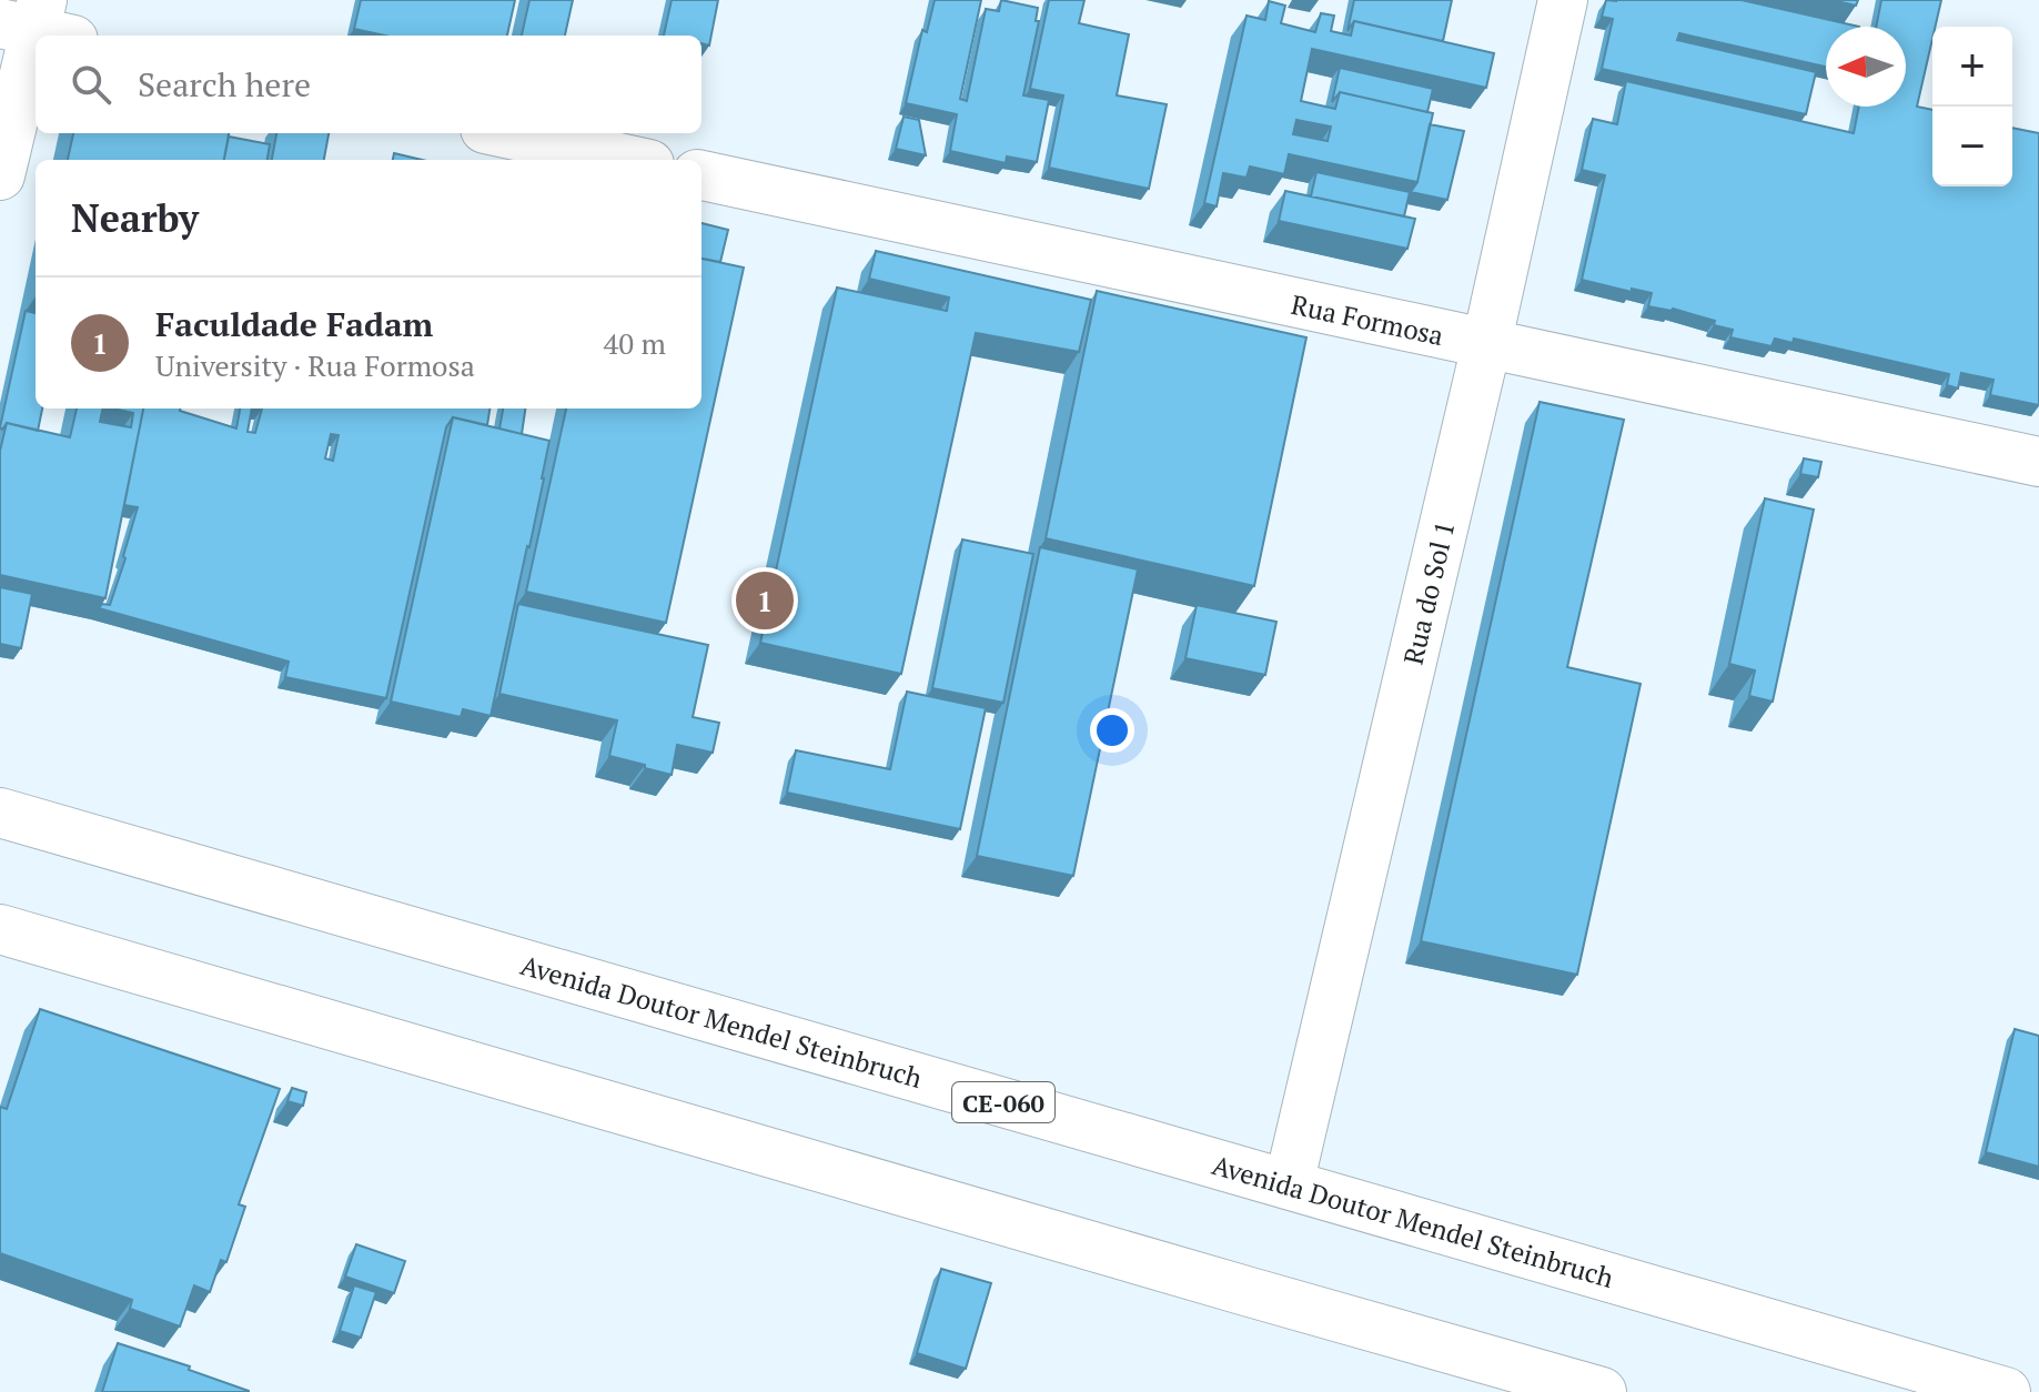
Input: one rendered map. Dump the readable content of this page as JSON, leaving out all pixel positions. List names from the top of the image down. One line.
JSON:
{"streets":{"main road":["Rua Formosa","Rua do Sol 1","Avenida Doutor Mendel Steinbruch","CE-060"]},"crossings":[["Rua Formosa","Rua do Sol 1"],["Rua do Sol 1","Avenida Doutor Mendel Steinbruch"]],"north":"left","page":{"map_buttons":["+","−"],"search":"Search here","heading":"Nearby","list":[{"mark":"1","name":"Faculdade Fadam","note":"University · Rua Formosa","value":"40 m"}],"pins":"1"}}
